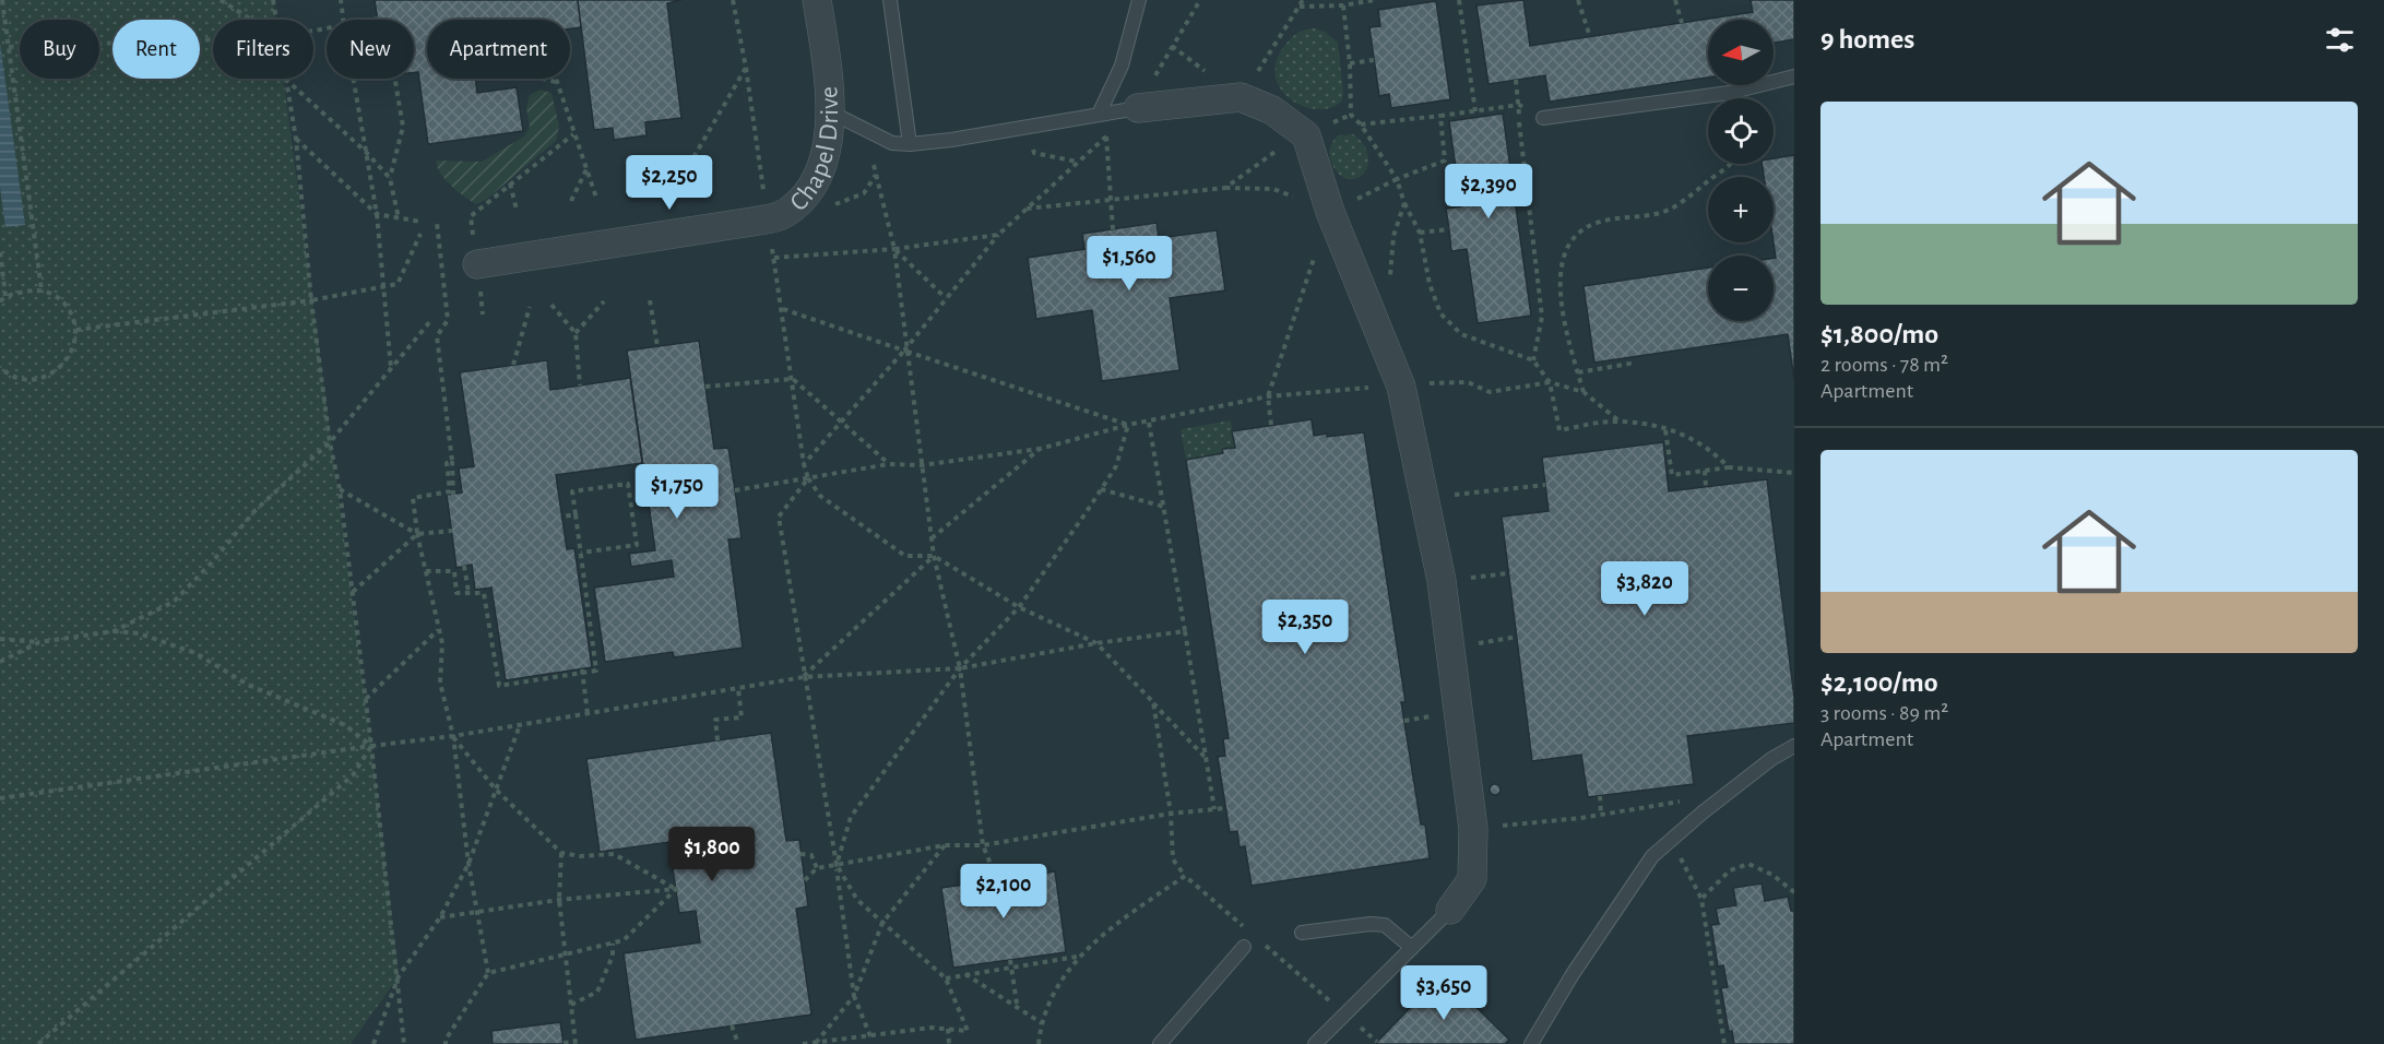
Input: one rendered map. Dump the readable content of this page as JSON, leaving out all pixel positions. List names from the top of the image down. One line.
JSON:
{"streets":{"street":["Chapel Drive"]},"north":"left","page":{"heading":"9 homes","map_buttons":["+","−"],"chip":["Buy","Rent","Filters","New","Apartment"],"list":[{"name":"$1,800/mo","note":"2 rooms · 78 m² · Apartment"},{"name":"$2,100/mo","note":"3 rooms · 89 m² · Apartment"}],"price":["$2,250","$2,390","$1,560","$1,750","$3,820","$2,350","$1,800","$2,100","$3,650"]}}
